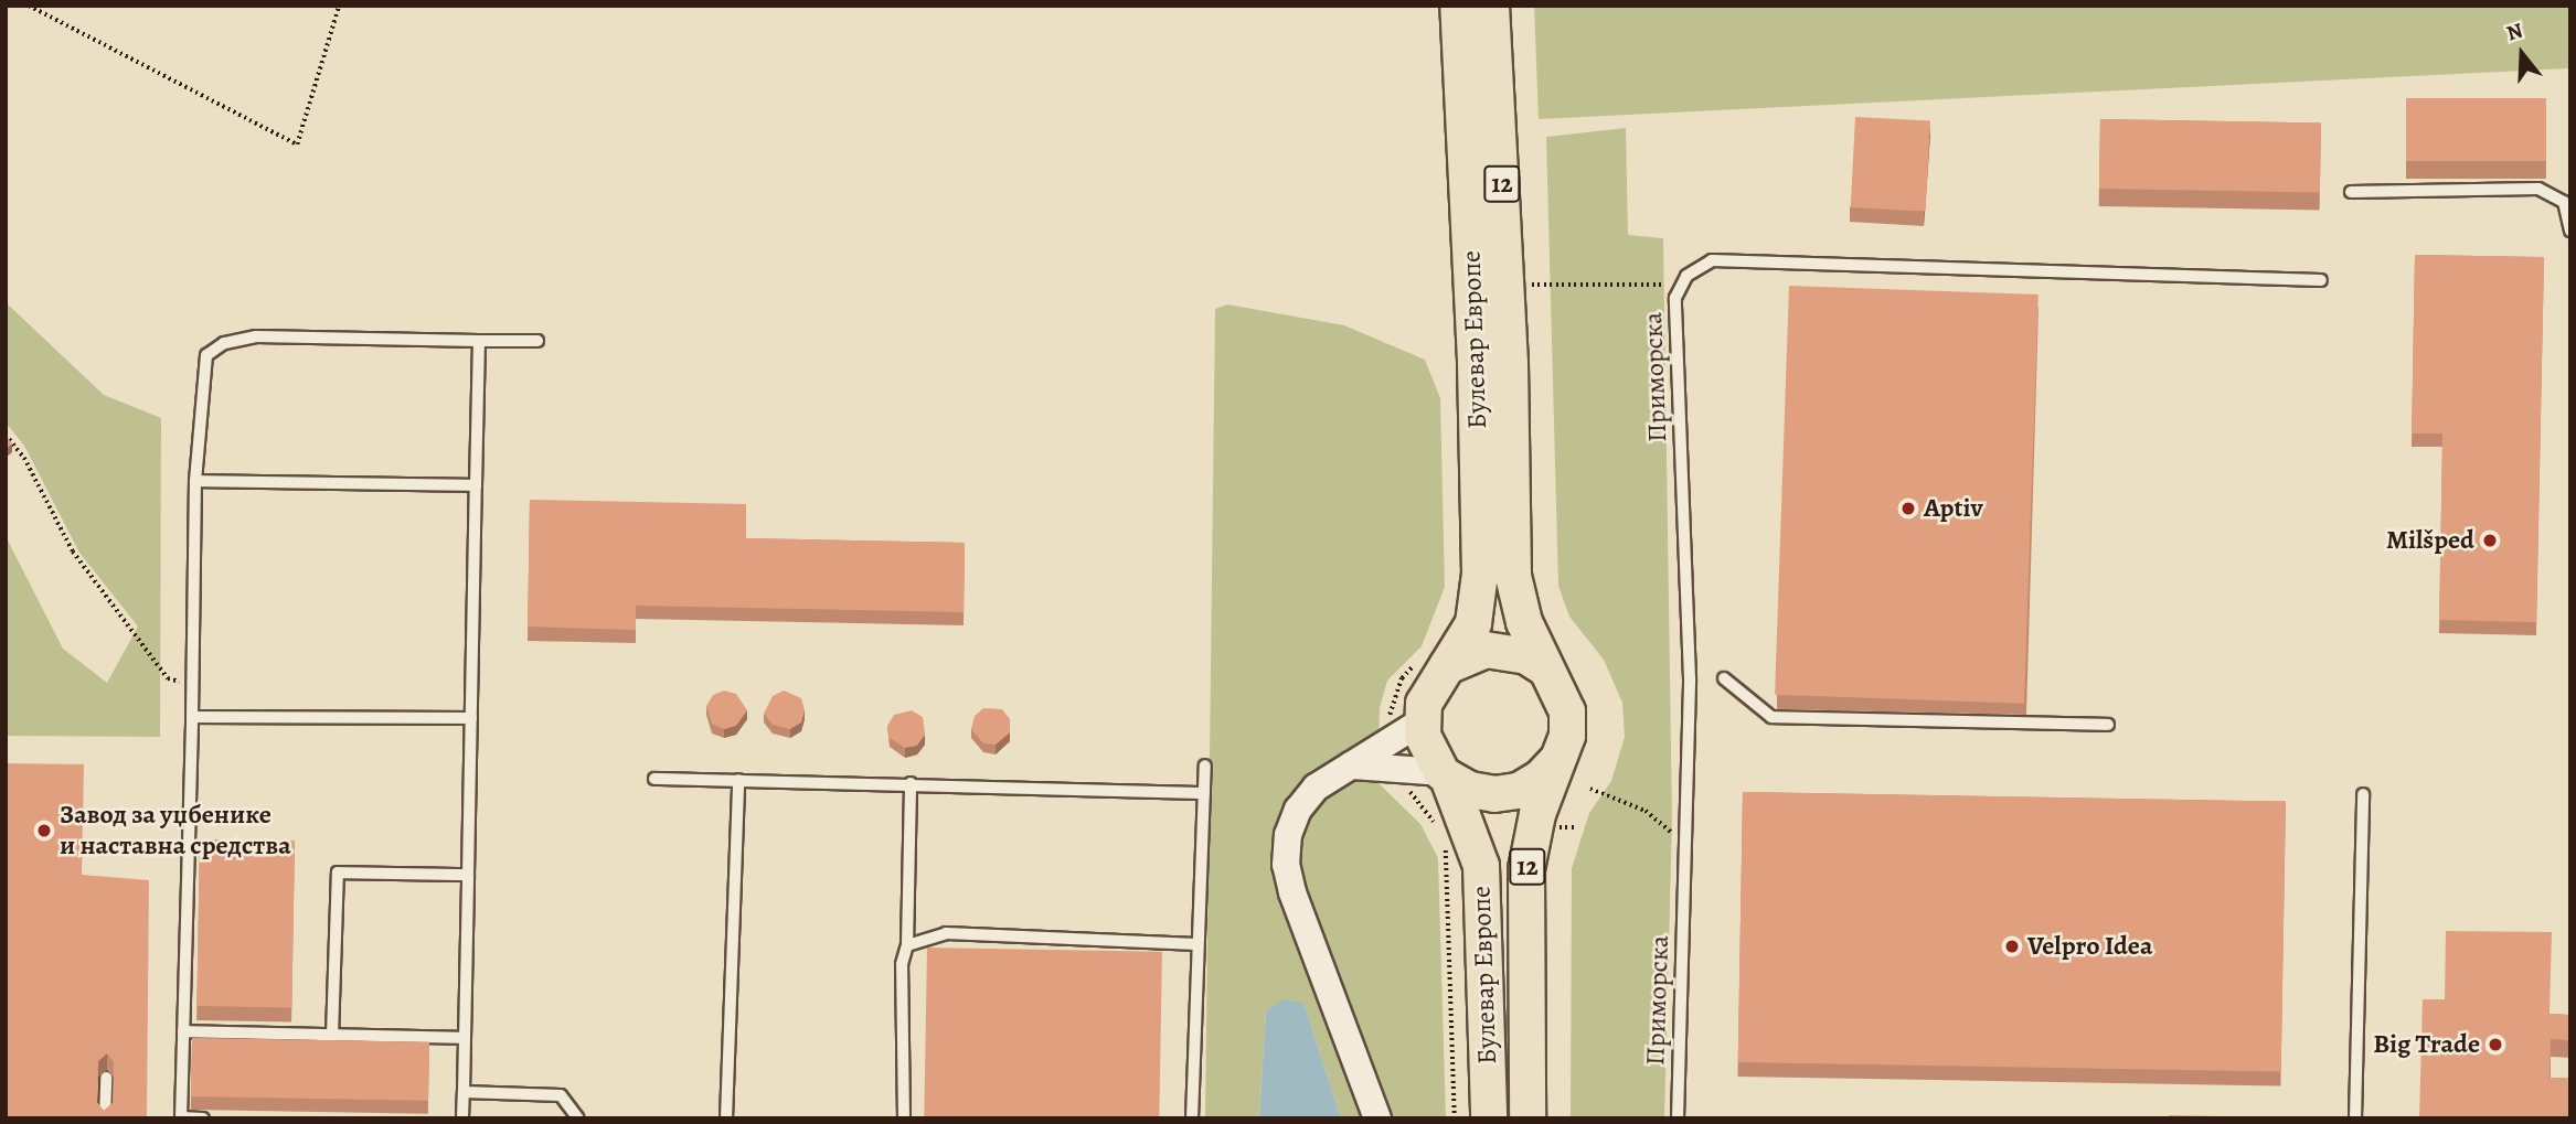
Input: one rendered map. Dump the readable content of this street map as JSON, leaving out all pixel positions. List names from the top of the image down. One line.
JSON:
{"streets":{"main road":["12","Булевар Европе"],"lane":["Приморска"]},"places":["Aptiv","Milšped","Завод за уџбенике и наставна средства","Velpro Idea","Big Trade"],"north":"top"}
